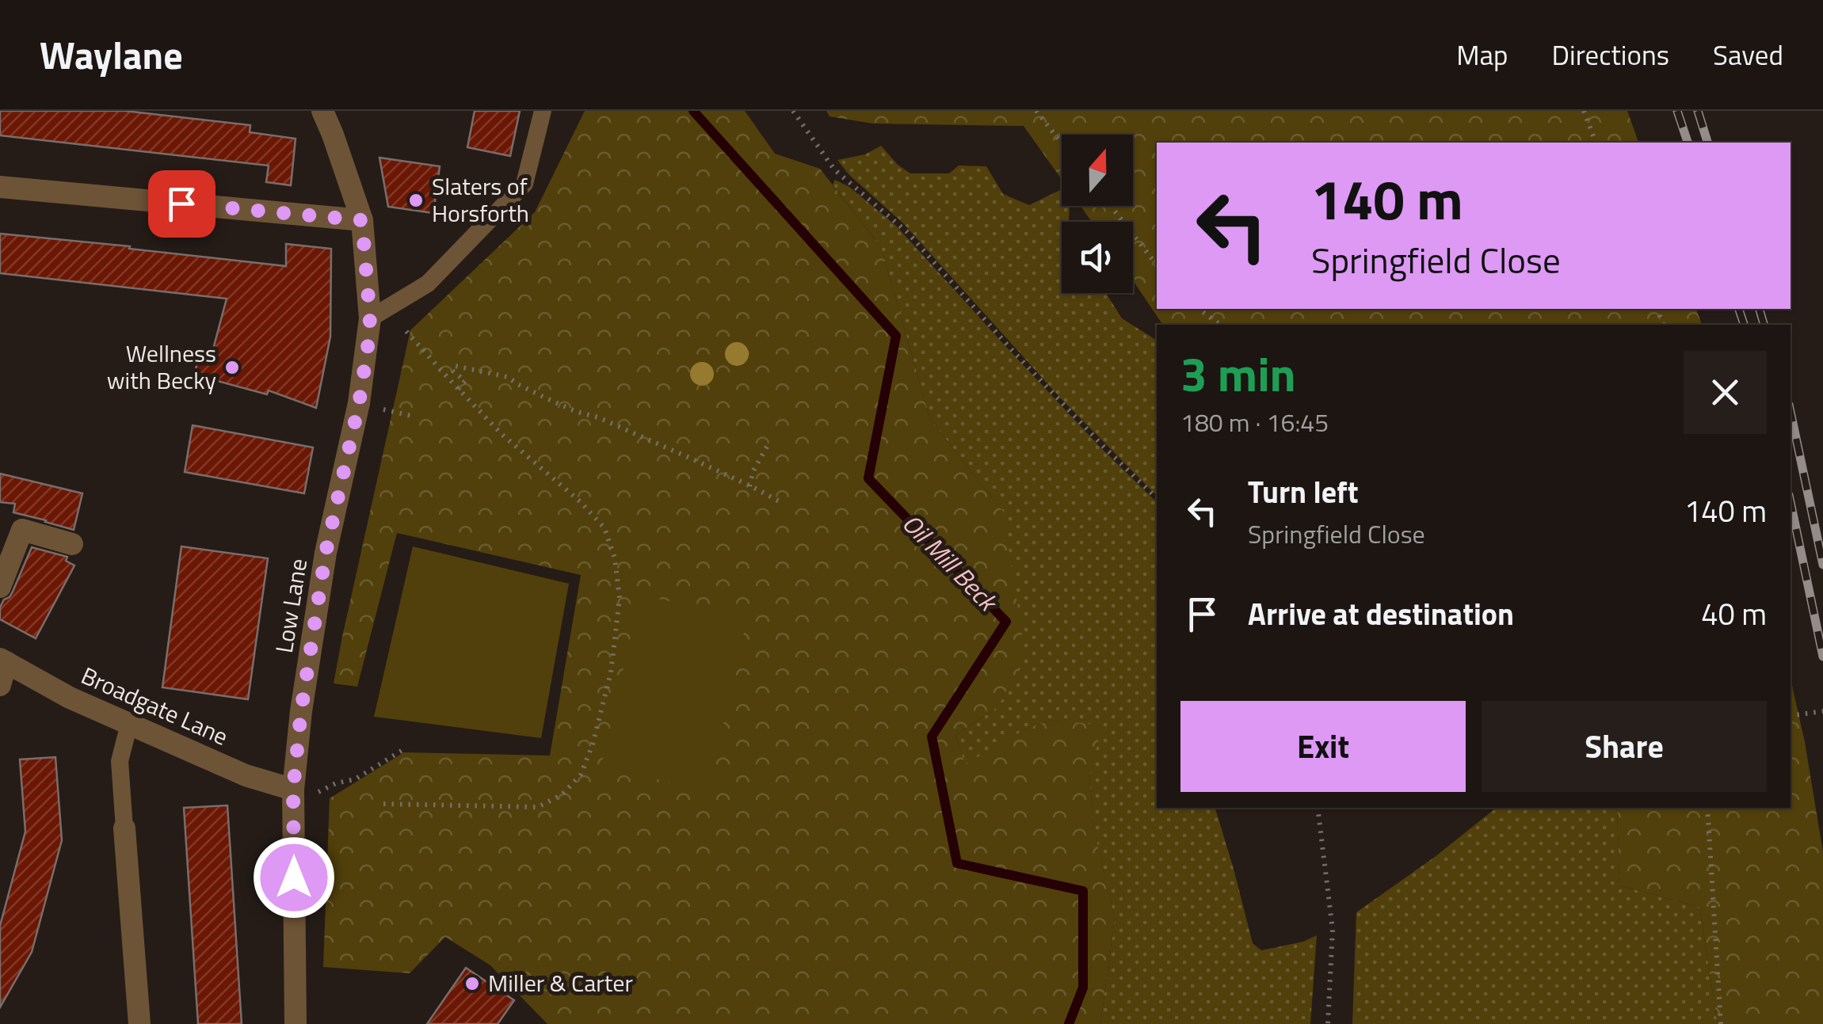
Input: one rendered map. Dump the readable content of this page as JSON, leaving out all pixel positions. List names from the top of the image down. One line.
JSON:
{"streets":{"street":["Low Lane","Broadgate Lane"]},"crossings":[["Low Lane","Broadgate Lane"]],"water":["Oil Mill Beck"],"places":["Slaters of Horsforth","Wellness with Becky","Miller & Carter"],"north":"top","page":{"header":"Waylane","nav":["Map","Directions","Saved"],"turn":["140 m","Springfield Close"],"heading":["3 min","180 m · 16:45"],"list":[{"name":"Turn left","note":"Springfield Close","value":"140 m"},{"name":"Arrive at destination","value":"40 m"}],"buttons":["Exit","Share"]}}
